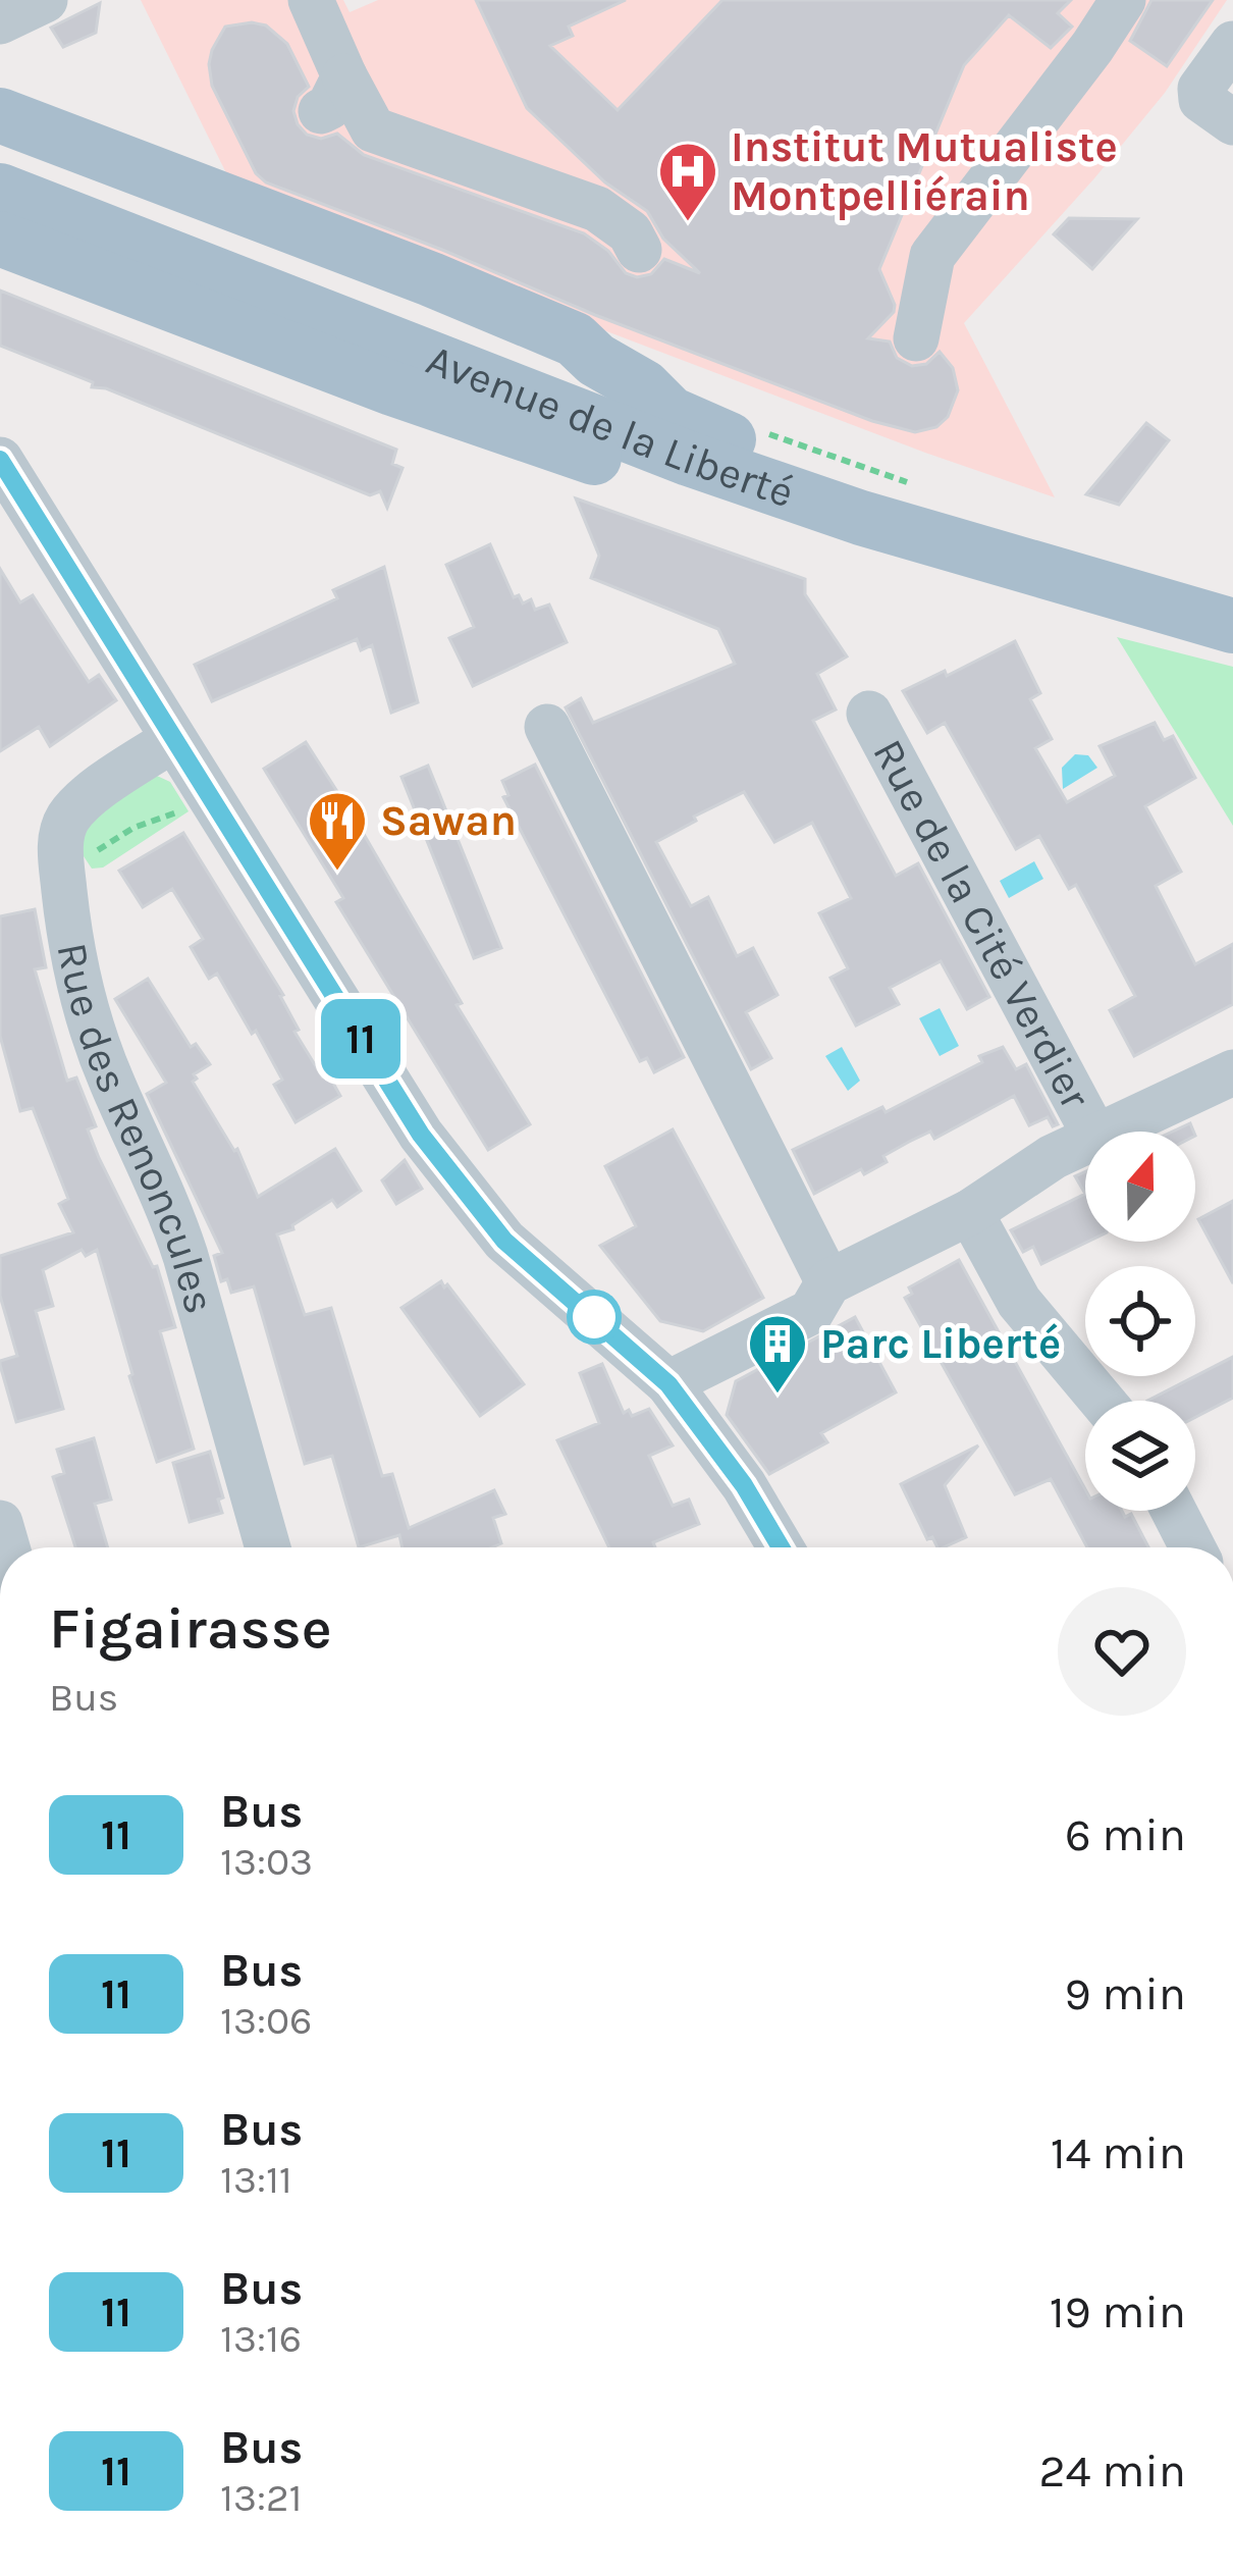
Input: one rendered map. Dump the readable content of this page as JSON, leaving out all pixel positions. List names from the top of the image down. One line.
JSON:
{"streets":{"main road":["Avenue de la Liberté"],"street":["Rue de la Cité Verdier","Rue des Renoncules"]},"places":{"hospital":["Institut Mutualiste Montpelliérain"],"restaurant":["Sawan"],"building":["Parc Liberté"]},"lines":["bus line 11"],"north":"top","page":{"on_map":"11","heading":["Figairasse","Bus"],"list":[{"mark":"11","name":"Bus","note":"13:03","value":"6 min"},{"mark":"11","name":"Bus","note":"13:06","value":"9 min"},{"mark":"11","name":"Bus","note":"13:11","value":"14 min"},{"mark":"11","name":"Bus","note":"13:16","value":"19 min"},{"mark":"11","name":"Bus","note":"13:21","value":"24 min"}]}}
